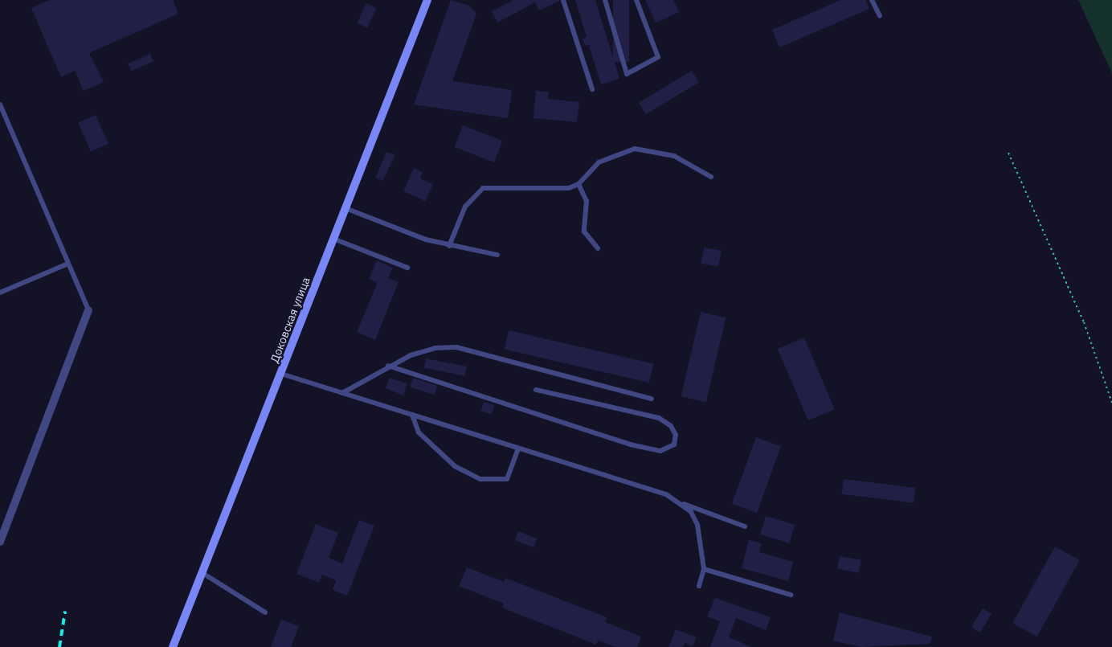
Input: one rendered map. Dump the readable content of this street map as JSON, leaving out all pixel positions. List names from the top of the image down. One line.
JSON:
{"streets":{"street":["Доковская улица"]}}
